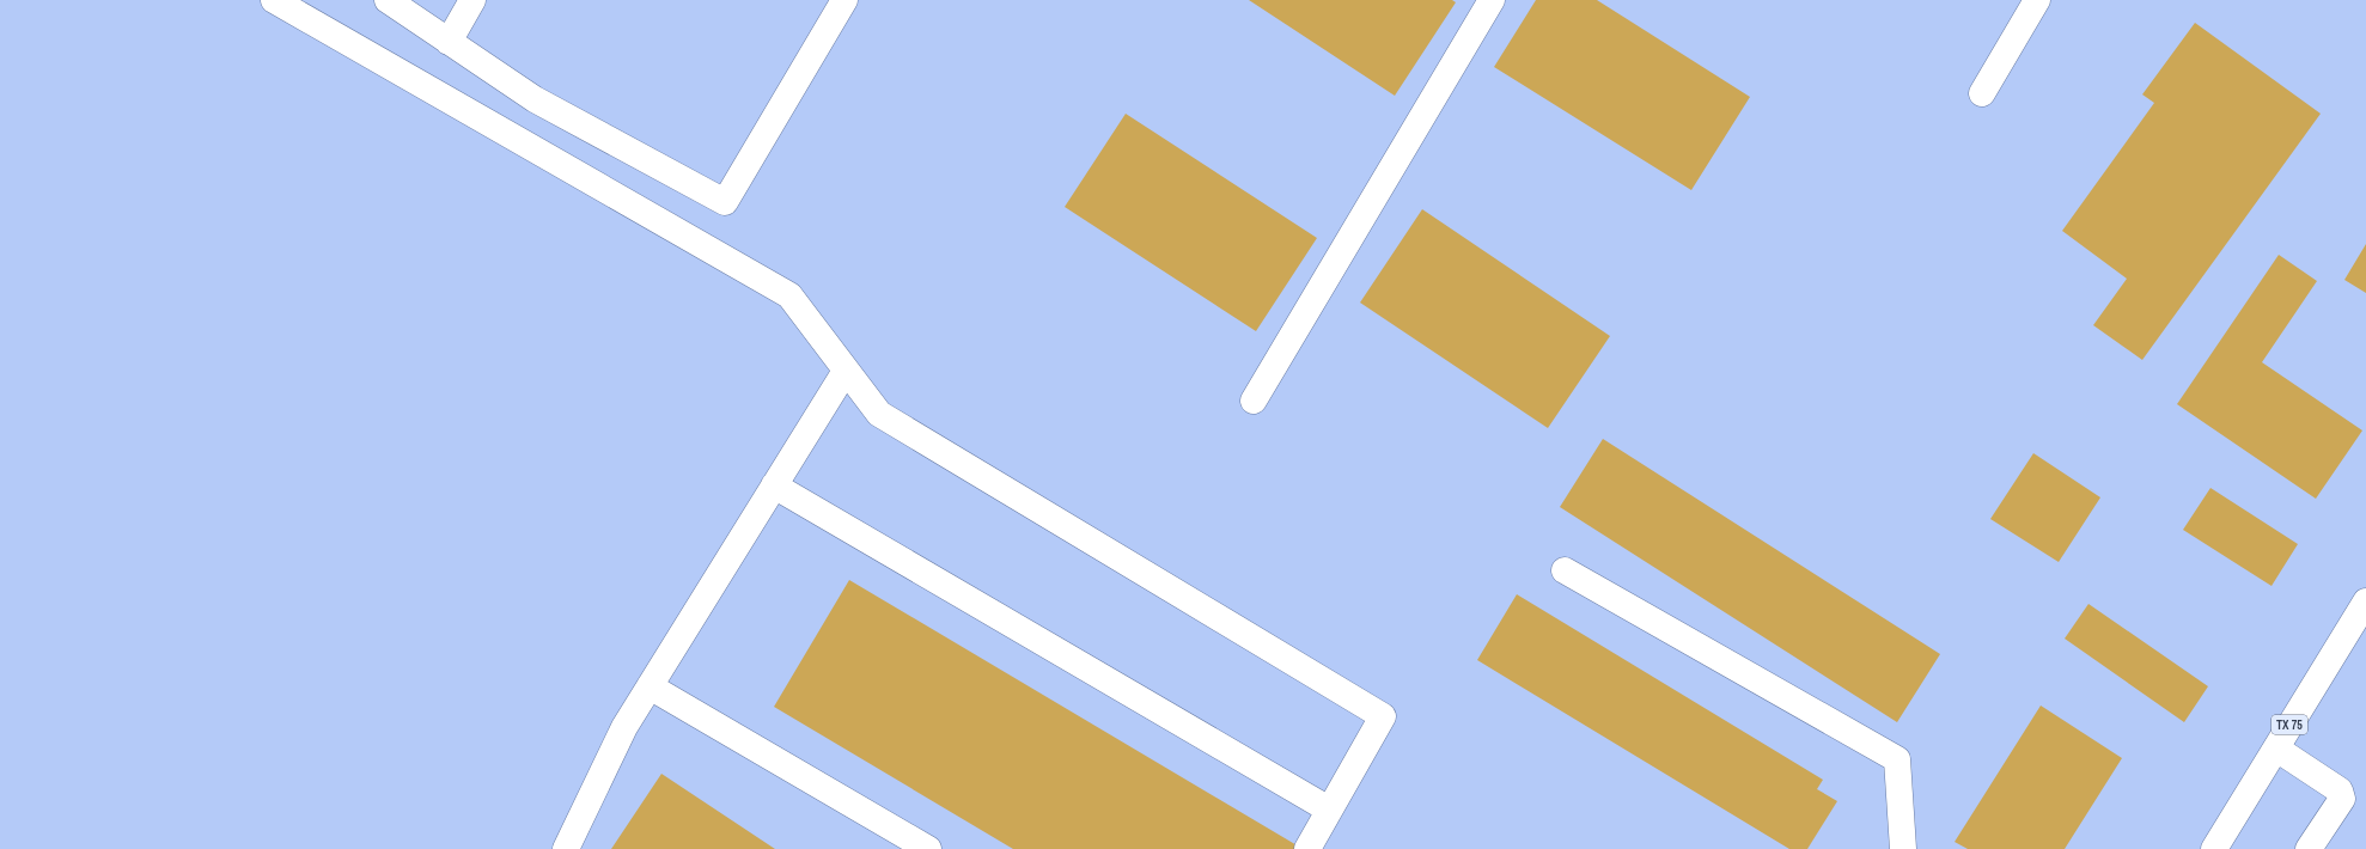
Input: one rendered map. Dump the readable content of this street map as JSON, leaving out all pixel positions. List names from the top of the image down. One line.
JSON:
{"streets":{"main road":["TX 75"]}}
